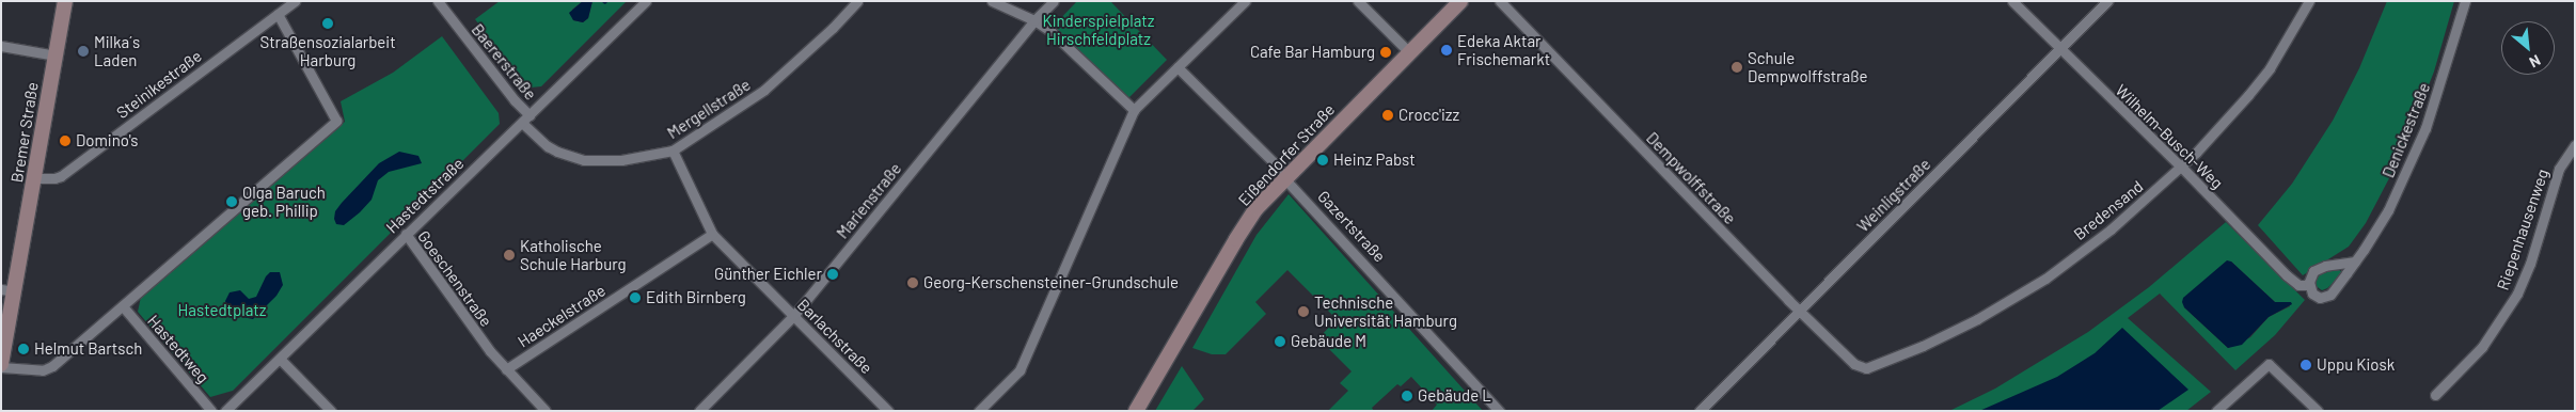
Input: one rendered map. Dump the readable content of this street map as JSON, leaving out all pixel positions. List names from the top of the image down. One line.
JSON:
{"streets":{"main road":["Bremer Straße","Eißendorfer Straße"],"street":["Baererstraße","Steinikestraße","Mergellstraße","Denickestraße","Wilhelm-Busch-Weg","Dempwolffstraße","Hastedtstraße","Weinligstraße","Marienstraße","Bredensand","Gazertstraße","Riepenhausenweg","Goeschenstraße","Haeckelstraße","Barlachstraße","Hastedtweg"]},"crossings":[["Baererstraße","Mergellstraße"],["Baererstraße","Hastedtstraße"],["Steinikestraße","Bremer Straße"],["Mergellstraße","Hastedtstraße"],["Mergellstraße","Barlachstraße"],["Denickestraße","Wilhelm-Busch-Weg"],["Wilhelm-Busch-Weg","Weinligstraße"],["Wilhelm-Busch-Weg","Bredensand"],["Eißendorfer Straße","Gazertstraße"],["Dempwolffstraße","Weinligstraße"],["Dempwolffstraße","Bredensand"],["Hastedtstraße","Goeschenstraße"],["Marienstraße","Barlachstraße"],["Goeschenstraße","Haeckelstraße"],["Haeckelstraße","Barlachstraße"]],"parks":["Kinderspielplatz Hirschfeldplatz","Hastedtplatz"],"places":["Straßensozialarbeit Harburg","Edeka Aktar Frischemarkt","Milka´s Laden","Cafe Bar Hamburg","Schule Dempwolffstraße","Crocc'izz","Domino's","Heinz Pabst","Olga Baruch geb. Phillip","Katholische Schule Harburg","Günther Eichler","Georg-Kerschensteiner-Grundschule","Edith Birnberg","Technische Universität Hamburg","Gebäude M","Helmut Bartsch","Uppu Kiosk","Gebäude L"],"north":"bottom right"}
